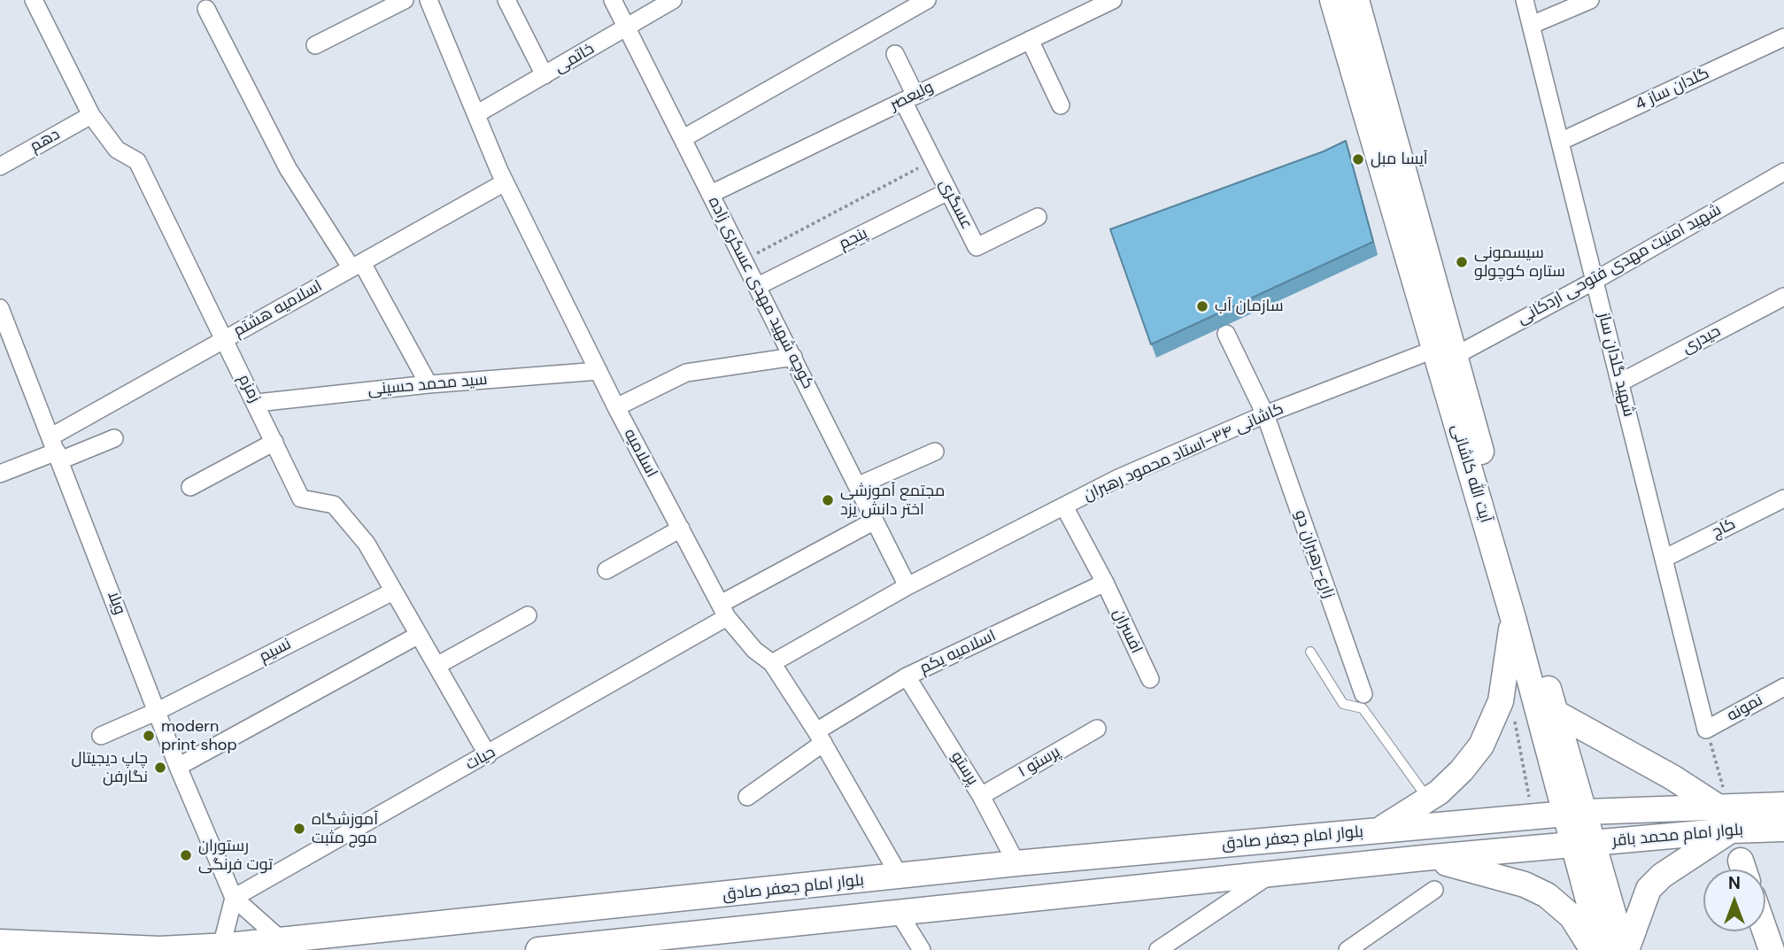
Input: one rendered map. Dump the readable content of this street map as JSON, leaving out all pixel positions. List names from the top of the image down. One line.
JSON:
{"streets":{"main road":["آیت الله کاشانی","بلوار امام محمد باقر","بلوار امام جعفر صادق"],"street":["خاتمی","گلدان ساز 4","ولیعصر","دهم","عسگری","پنجم","شهید امنیت مهدی فتوحی اردکانی","کوچه شهید مهدی عسکری زاده","اسلامیه هشتم","حیدری","شهید گلدان ساز","سید محمد حسینی","زمزم","کاشانی ۳۴-استاد محمود رهبران","اسلامیه","کاج","زارع-رهبران دو","ویلا","افسران","نسیم","اسلامیه یکم","نمونه","حیات","پرستو ۱","پرستو"]},"crossings":[["خاتمی","کوچه شهید مهدی عسکری زاده"],["خاتمی","اسلامیه"],["گلدان ساز 4","شهید گلدان ساز"],["ولیعصر","عسگری"],["ولیعصر","کوچه شهید مهدی عسکری زاده"],["دهم","زمزم"],["عسگری","پنجم"],["پنجم","کوچه شهید مهدی عسکری زاده"],["شهید امنیت مهدی فتوحی اردکانی","شهید گلدان ساز"],["شهید امنیت مهدی فتوحی اردکانی","کاشانی ۳۴-استاد محمود رهبران"],["شهید امنیت مهدی فتوحی اردکانی","آیت الله کاشانی"],["کوچه شهید مهدی عسکری زاده","کاشانی ۳۴-استاد محمود رهبران"],["کوچه شهید مهدی عسکری زاده","حیات"],["اسلامیه هشتم","زمزم"],["اسلامیه هشتم","اسلامیه"],["اسلامیه هشتم","ویلا"],["حیدری","شهید گلدان ساز"],["شهید گلدان ساز","کاج"],["شهید گلدان ساز","نمونه"],["سید محمد حسینی","زمزم"],["سید محمد حسینی","اسلامیه"],["زمزم","نسیم"],["زمزم","حیات"],["کاشانی ۳۴-استاد محمود رهبران","اسلامیه"],["کاشانی ۳۴-استاد محمود رهبران","آیت الله کاشانی"],["کاشانی ۳۴-استاد محمود رهبران","زارع-رهبران دو"],["کاشانی ۳۴-استاد محمود رهبران","افسران"],["اسلامیه","اسلامیه یکم"],["اسلامیه","حیات"],["اسلامیه","بلوار امام جعفر صادق"],["آیت الله کاشانی","بلوار امام محمد باقر"],["آیت الله کاشانی","بلوار امام جعفر صادق"],["ویلا","نسیم"],["ویلا","حیات"],["ویلا","بلوار امام جعفر صادق"],["افسران","اسلامیه یکم"],["اسلامیه یکم","پرستو"],["پرستو ۱","پرستو"],["پرستو","بلوار امام جعفر صادق"],["بلوار امام محمد باقر","بلوار امام جعفر صادق"]],"places":["آیسا مبل","سیسمونی ستاره کوچولو","سازمان آب","مجتمع آموزشی اختر دانش یزد","modern print shop","چاپ دیجیتال نگارفن","آموزشگاه موج مثبت","رستوران توت فرنگی"],"north":"top"}
